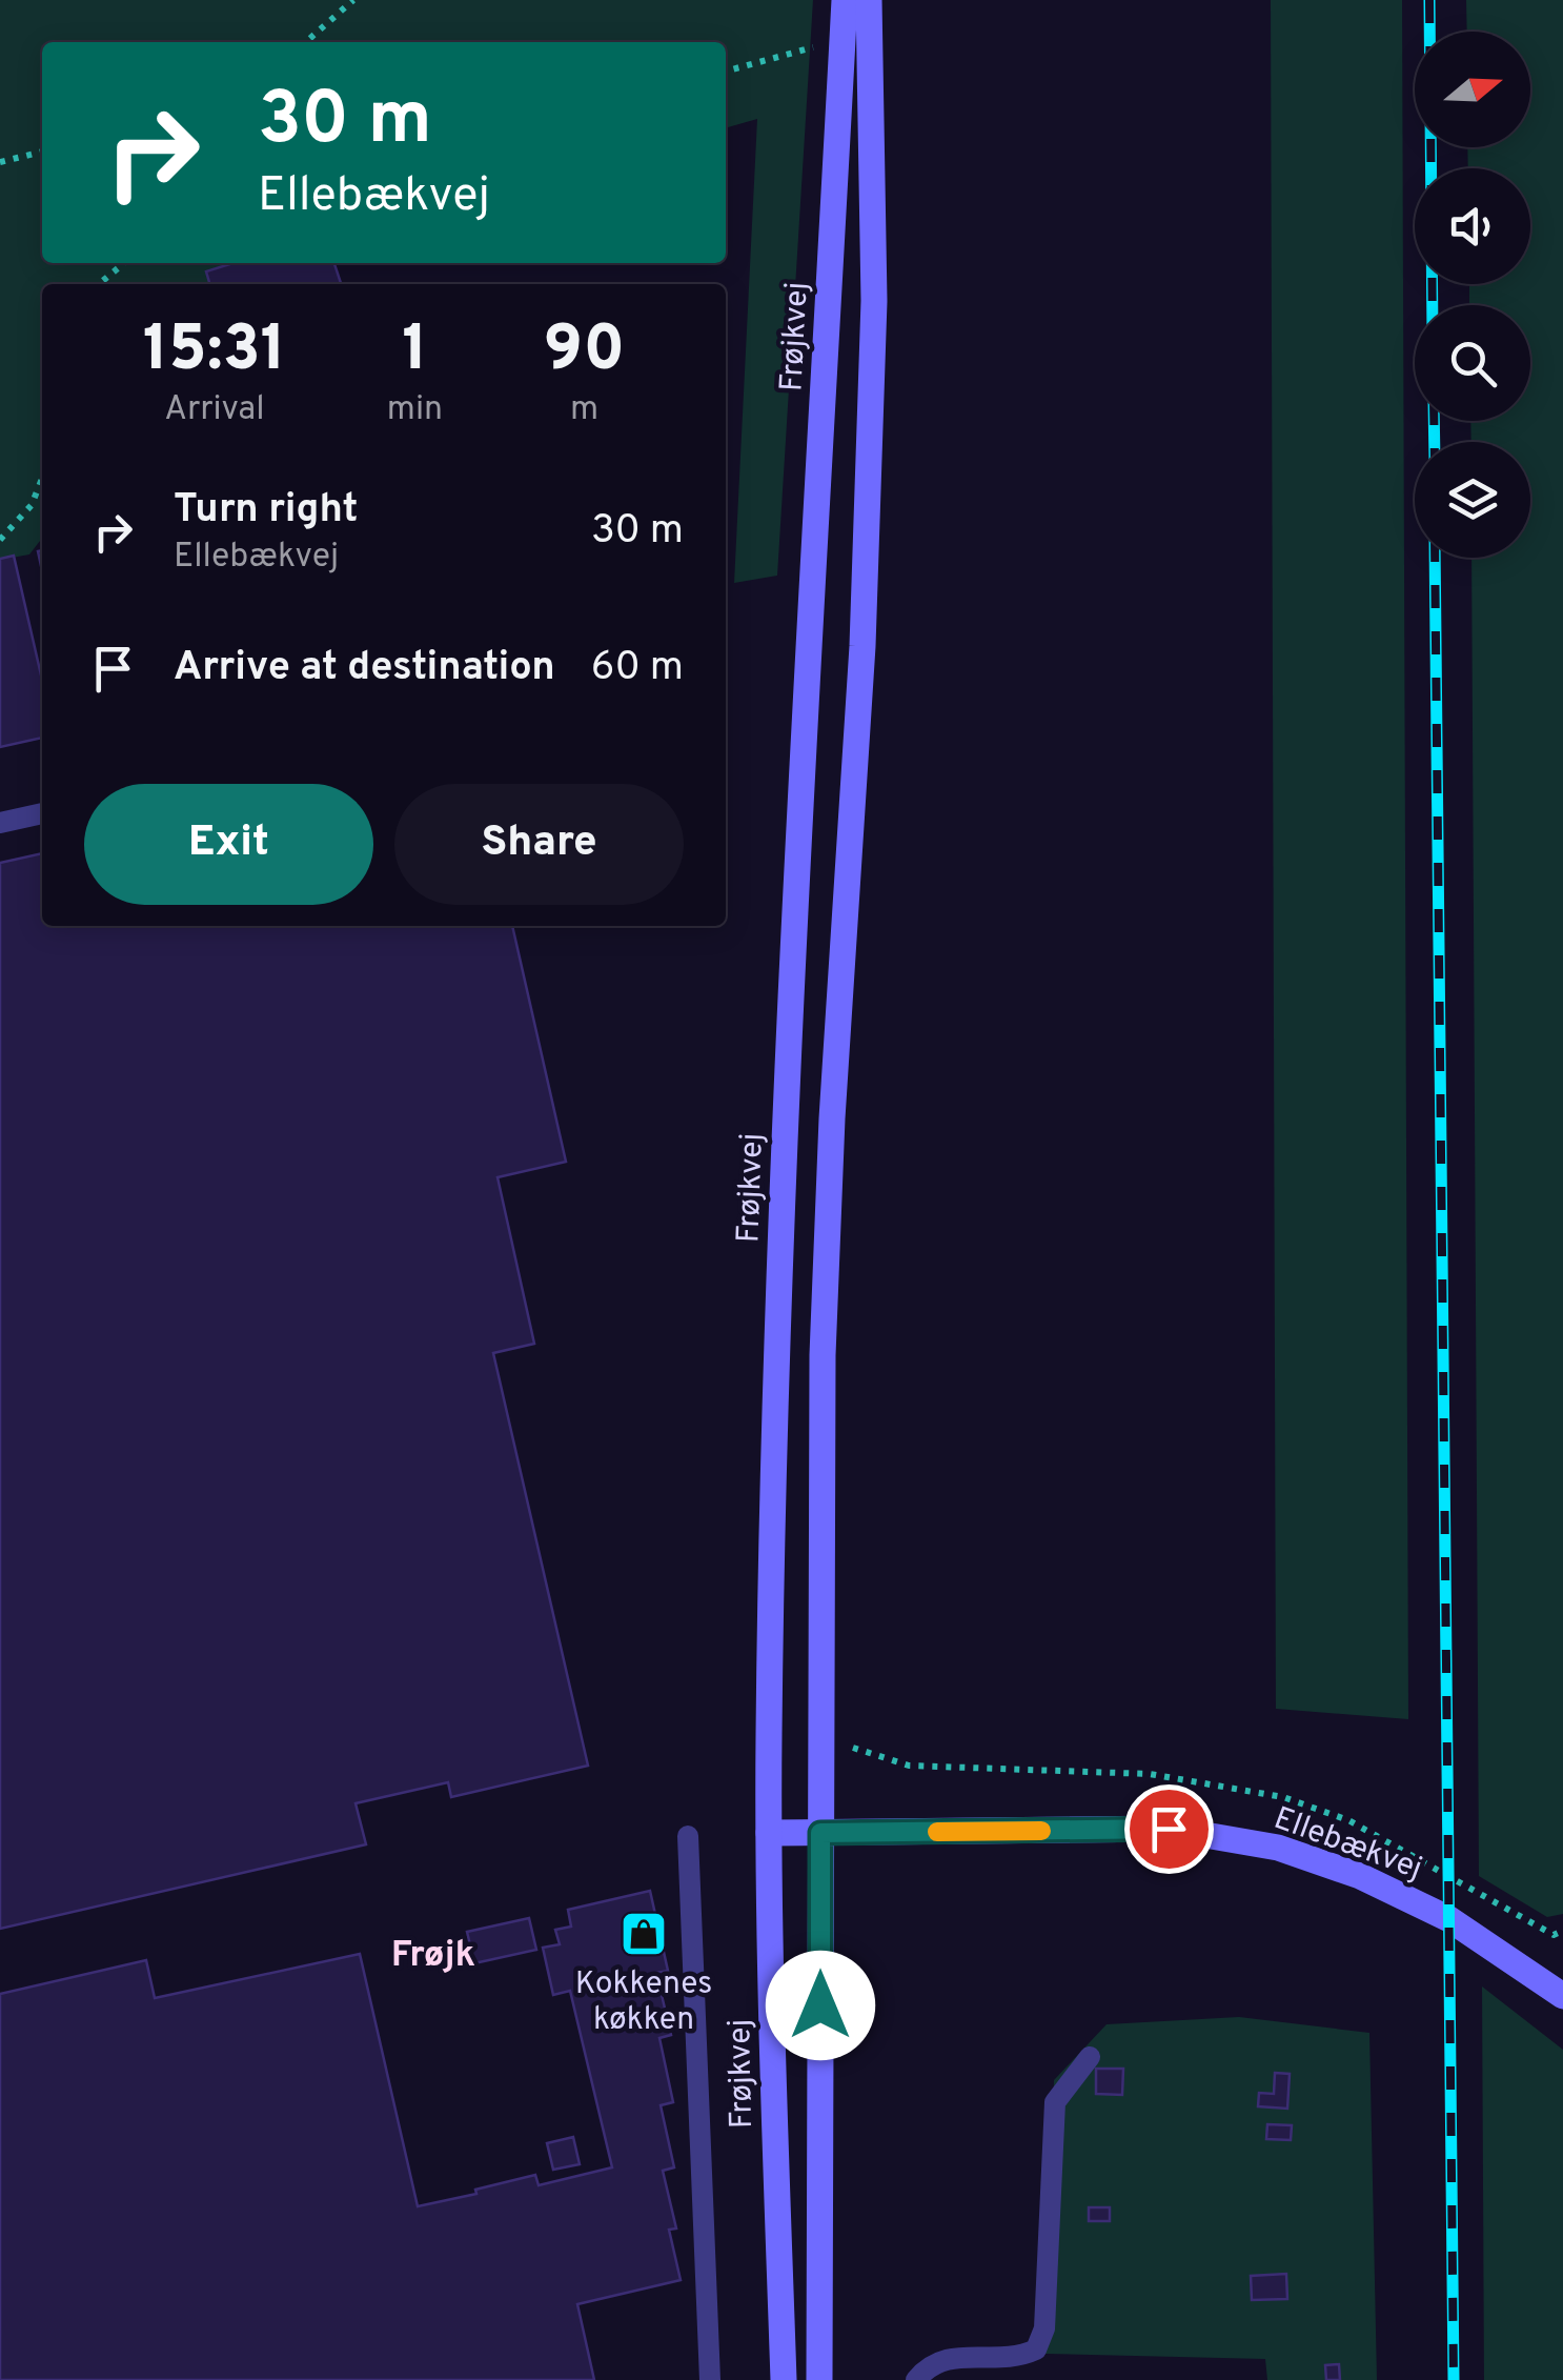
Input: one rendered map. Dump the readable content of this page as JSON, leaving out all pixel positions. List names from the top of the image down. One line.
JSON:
{"streets":{"street":["Frøjkvej","Ellebækvej"]},"crossings":[["Frøjkvej","Ellebækvej"]],"districts":["Frøjk"],"places":{"shop":["Kokkenes køkken"]},"north":"right","page":{"turn":["30 m","Ellebækvej"],"eta":["15:31","Arrival","1","min","90","m"],"list":[{"name":"Turn right","note":"Ellebækvej","value":"30 m"},{"name":"Arrive at destination","value":"60 m"}],"buttons":["Exit","Share"]}}
